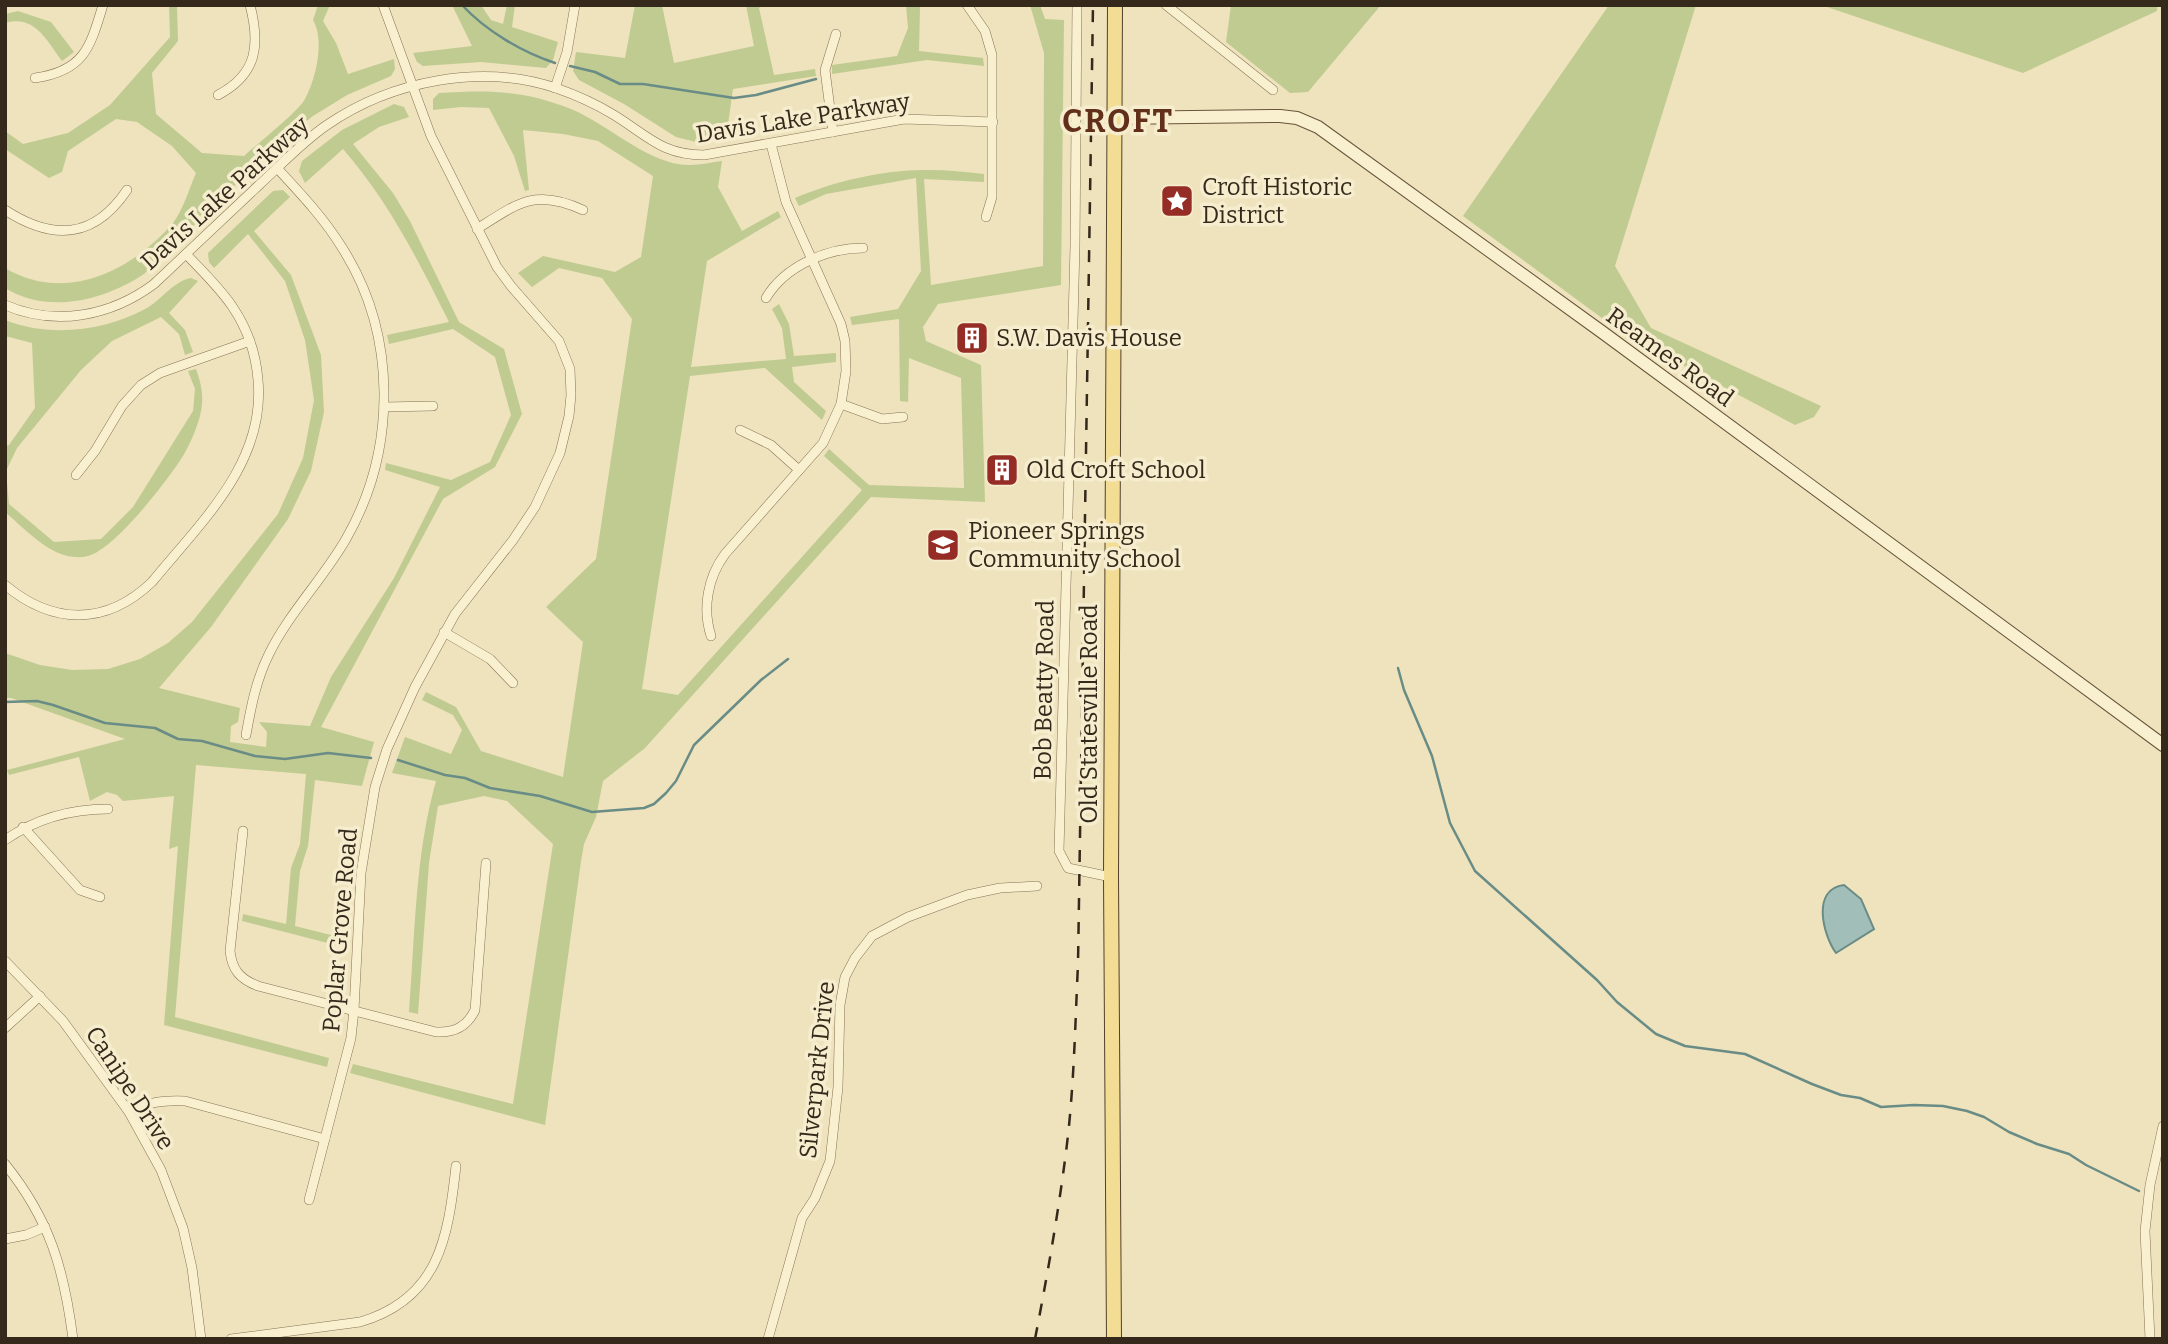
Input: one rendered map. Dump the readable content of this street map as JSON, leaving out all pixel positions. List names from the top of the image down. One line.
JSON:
{"streets":{"main road":["Reames Road","Old Statesville Road"],"street":["Davis Lake Parkway","Bob Beatty Road","Poplar Grove Road","Silverpark Drive","Canipe Drive"]},"crossings":[["Davis Lake Parkway","Poplar Grove Road"],["Reames Road","Old Statesville Road"],["Bob Beatty Road","Old Statesville Road"]],"districts":["CROFT"],"places":{"place":["Croft Historic District"],"building":["S.W. Davis House","Old Croft School"],"school or university":["Pioneer Springs Community School"]}}
